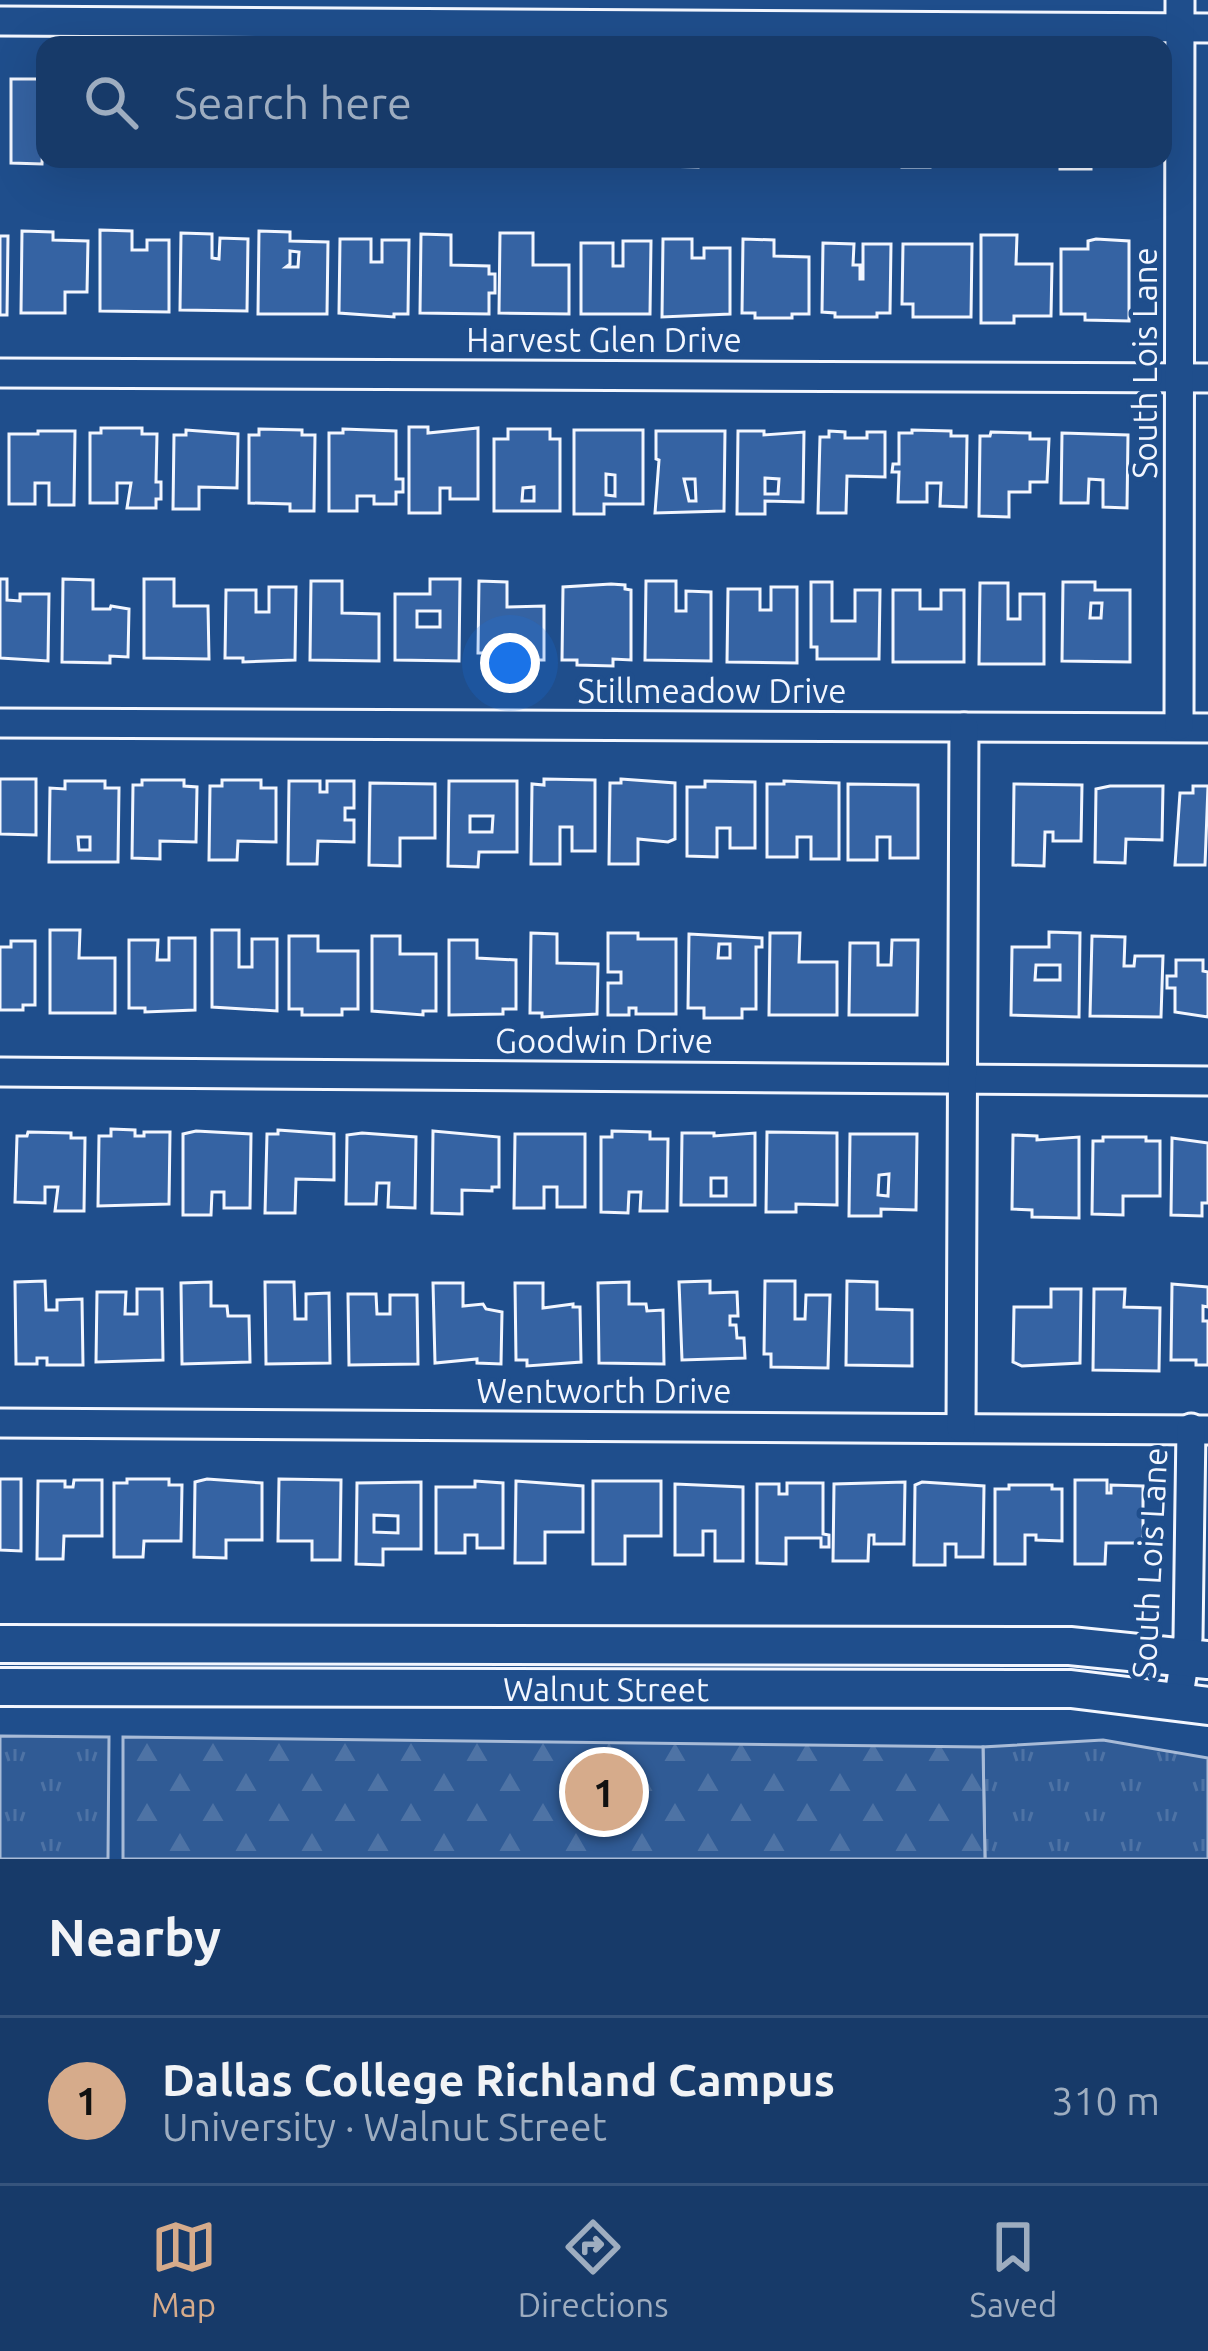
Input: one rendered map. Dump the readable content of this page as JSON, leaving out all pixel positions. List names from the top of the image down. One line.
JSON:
{"streets":{"main road":["Walnut Street"],"street":["Harvest Glen Drive","South Lois Lane","Stillmeadow Drive","Goodwin Drive","Wentworth Drive"]},"crossings":[["Harvest Glen Drive","South Lois Lane"],["South Lois Lane","Stillmeadow Drive"],["South Lois Lane","Wentworth Drive"],["South Lois Lane","Walnut Street"]],"page":{"search":"Search here","pins":"1","heading":"Nearby","list":[{"mark":"1","name":"Dallas College Richland Campus","note":"University · Walnut Street","value":"310 m"}],"nav":["Map","Directions","Saved"]}}
